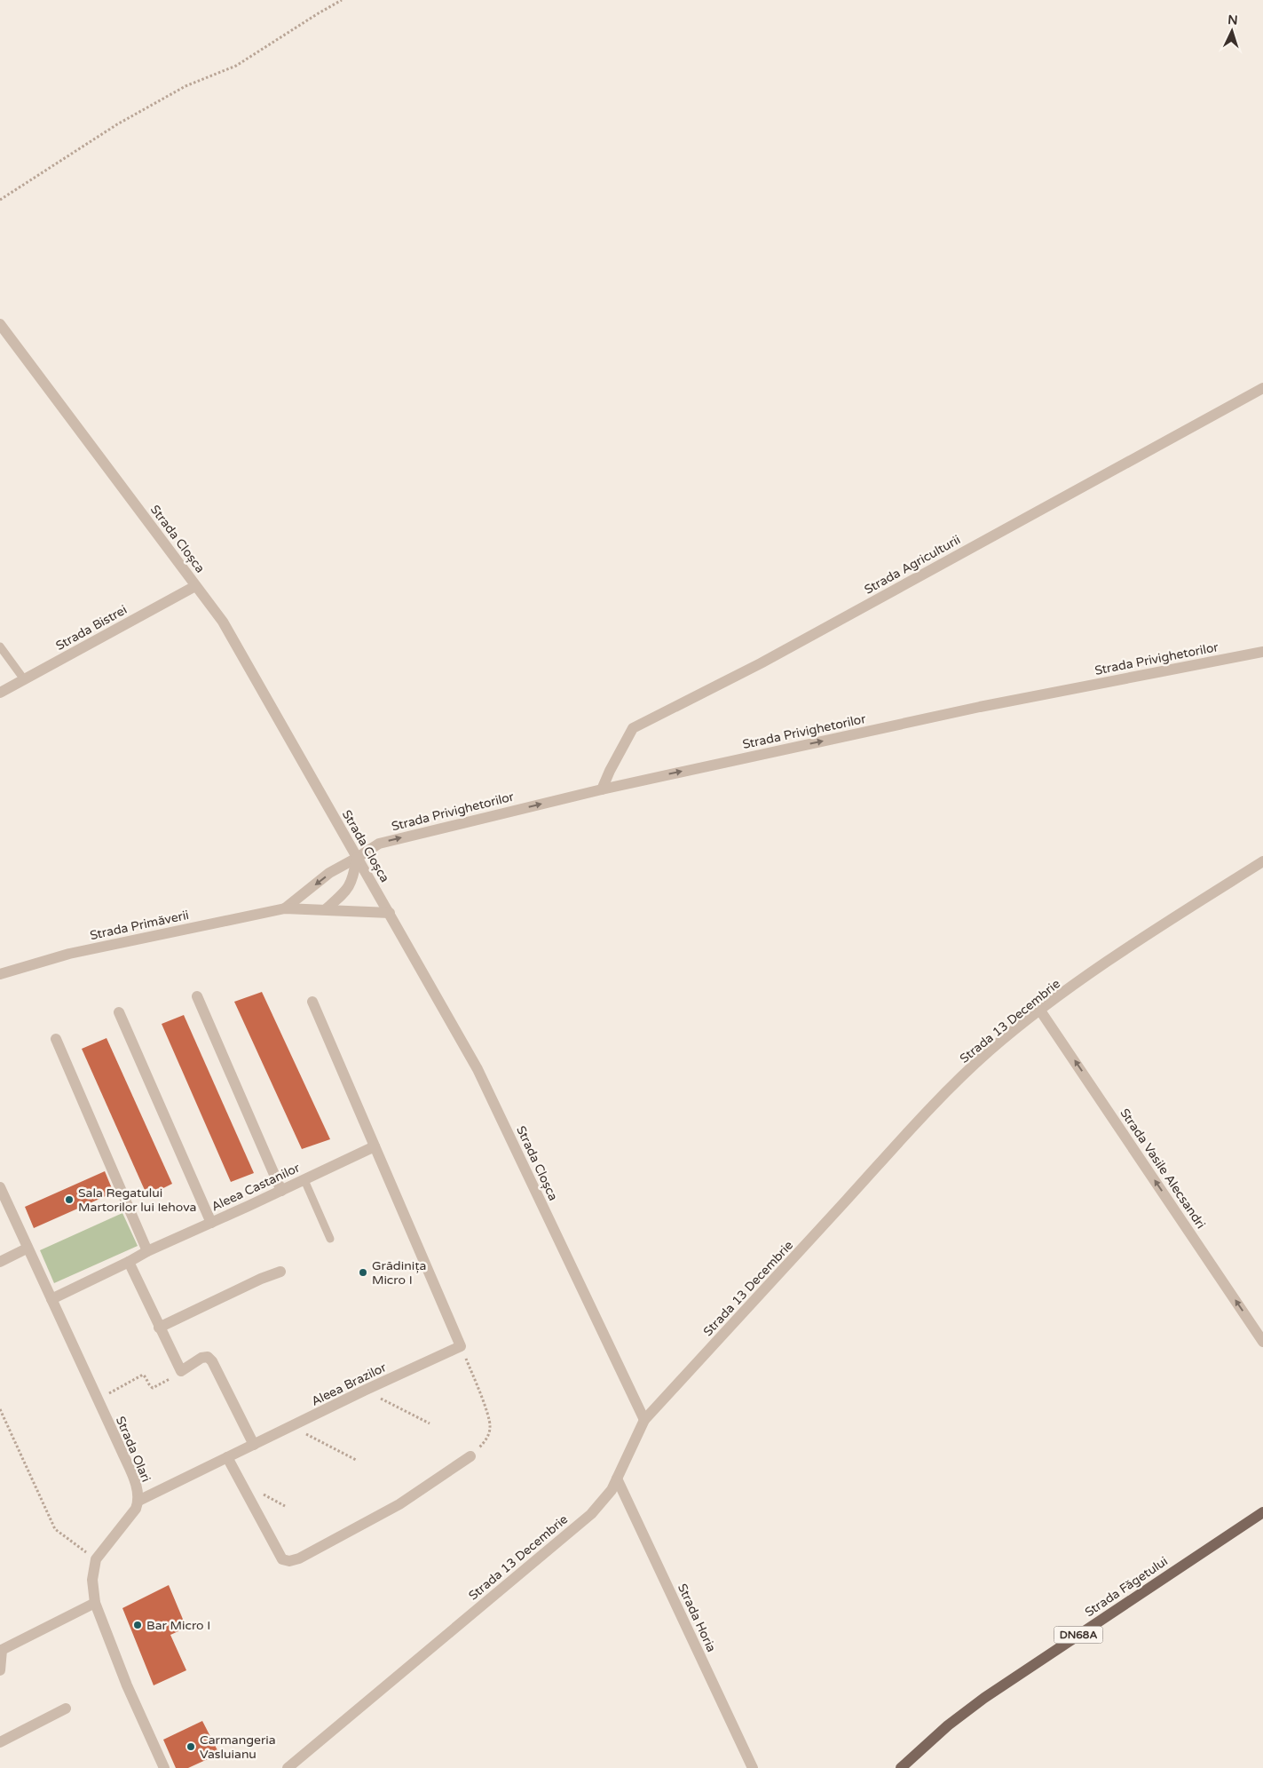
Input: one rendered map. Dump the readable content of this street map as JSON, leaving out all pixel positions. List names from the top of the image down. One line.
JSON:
{"streets":{"main road":["Strada Făgetului","DN68A"],"street":["Strada Cloșca","Strada Agriculturii","Strada Bistrei","Strada Privighetorilor","Strada Primăverii","Strada 13 Decembrie","Strada Vasile Alecsandri","Aleea Castanilor","Aleea Brazilor","Strada Olari","Strada Horia"]},"crossings":[["Strada Cloșca","Strada Bistrei"],["Strada Cloșca","Strada Privighetorilor"],["Strada Cloșca","Strada Primăverii"],["Strada Cloșca","Strada 13 Decembrie"],["Strada Agriculturii","Strada Privighetorilor"],["Strada Privighetorilor","Strada Primăverii"],["Strada 13 Decembrie","Strada Vasile Alecsandri"],["Strada 13 Decembrie","Strada Horia"],["Aleea Castanilor","Strada Olari"],["Aleea Brazilor","Strada Olari"]],"one_way":["Strada Privighetorilor","Strada Vasile Alecsandri"],"places":["Sala Regatului Martorilor lui Iehova","Grădinița Micro I","Bar Micro I","Carmangeria Vasluianu"],"north":"top"}
